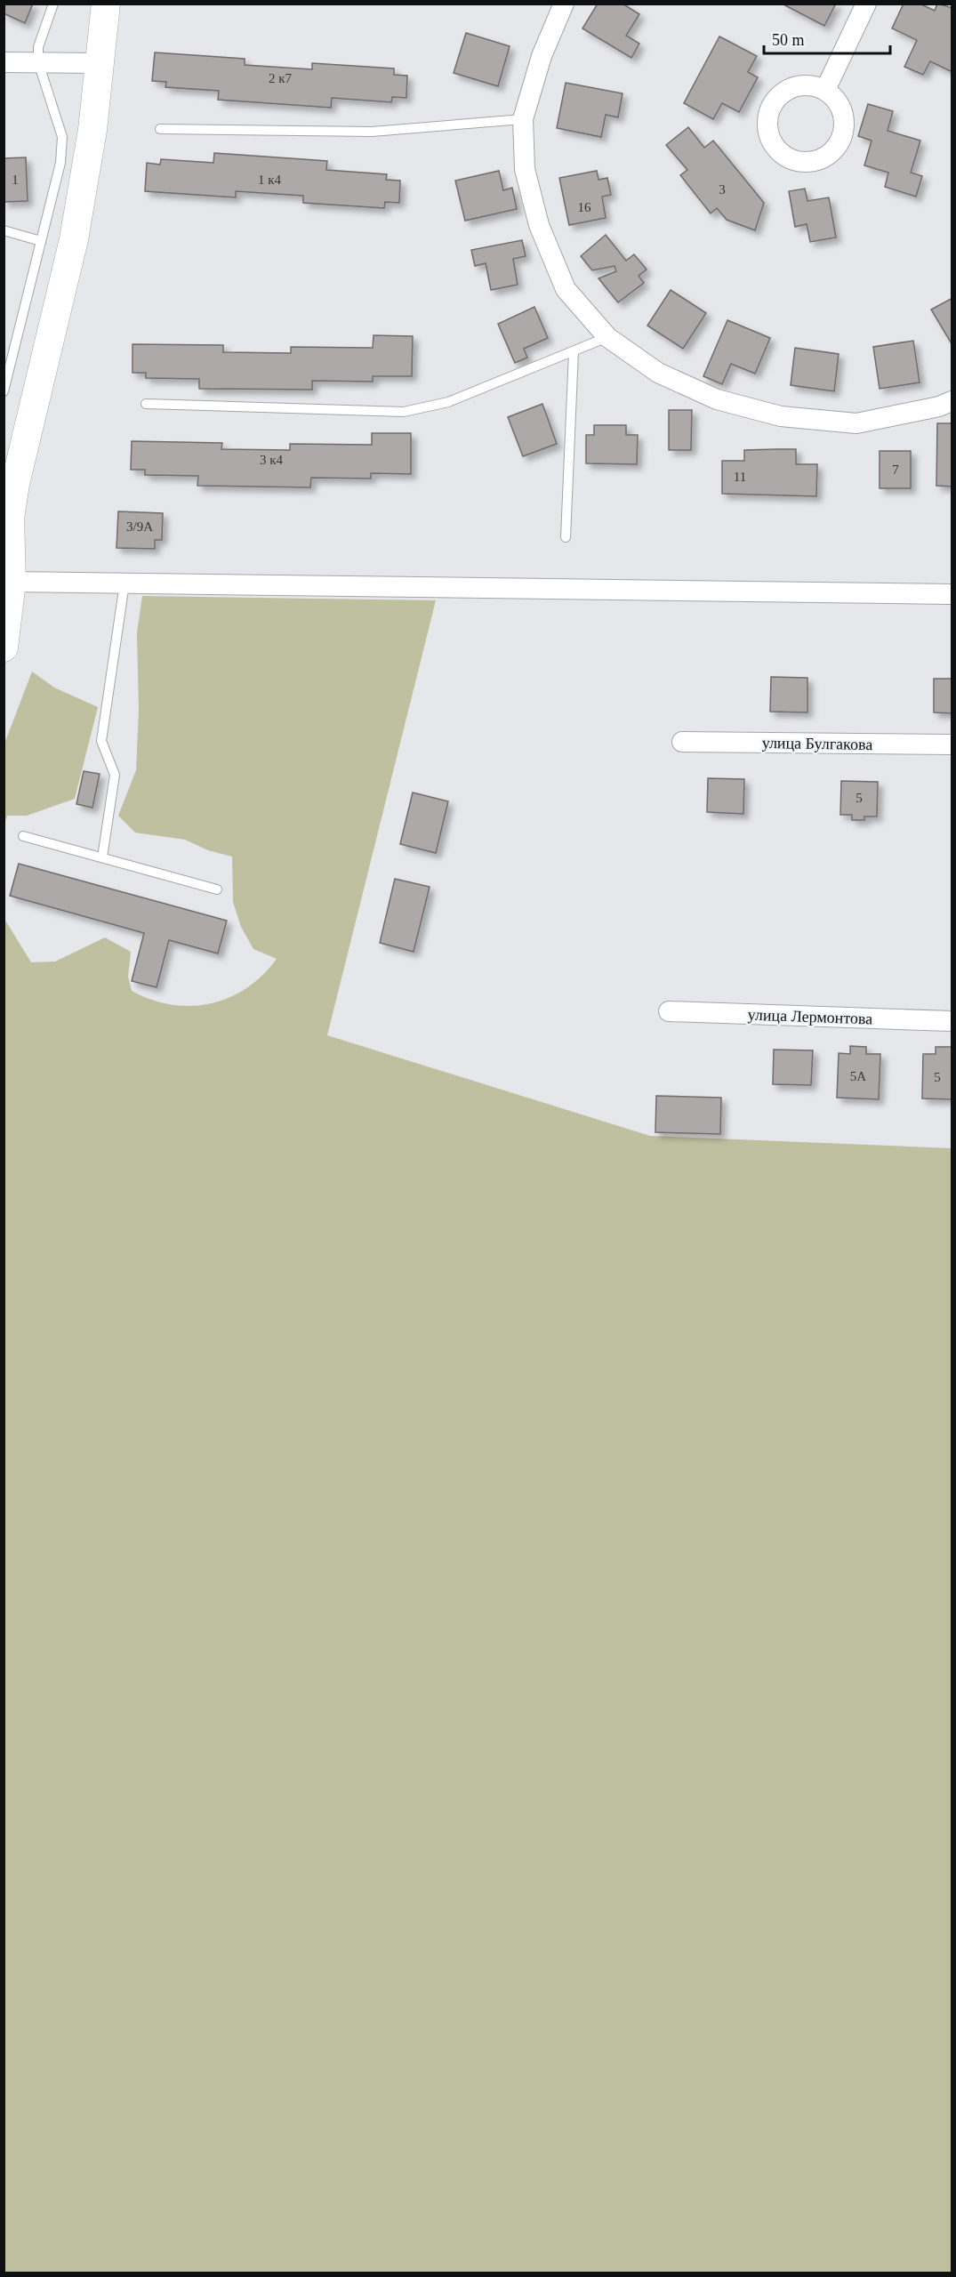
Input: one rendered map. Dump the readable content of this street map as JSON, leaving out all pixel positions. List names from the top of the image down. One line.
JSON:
{"streets":{"street":["улица Булгакова","улица Лермонтова"]},"house_numbers":["2 к7","1","1 к4","3","16","3 к4","7","11","3/9А","5","5А","5"],"scale_bar":"50 m"}
